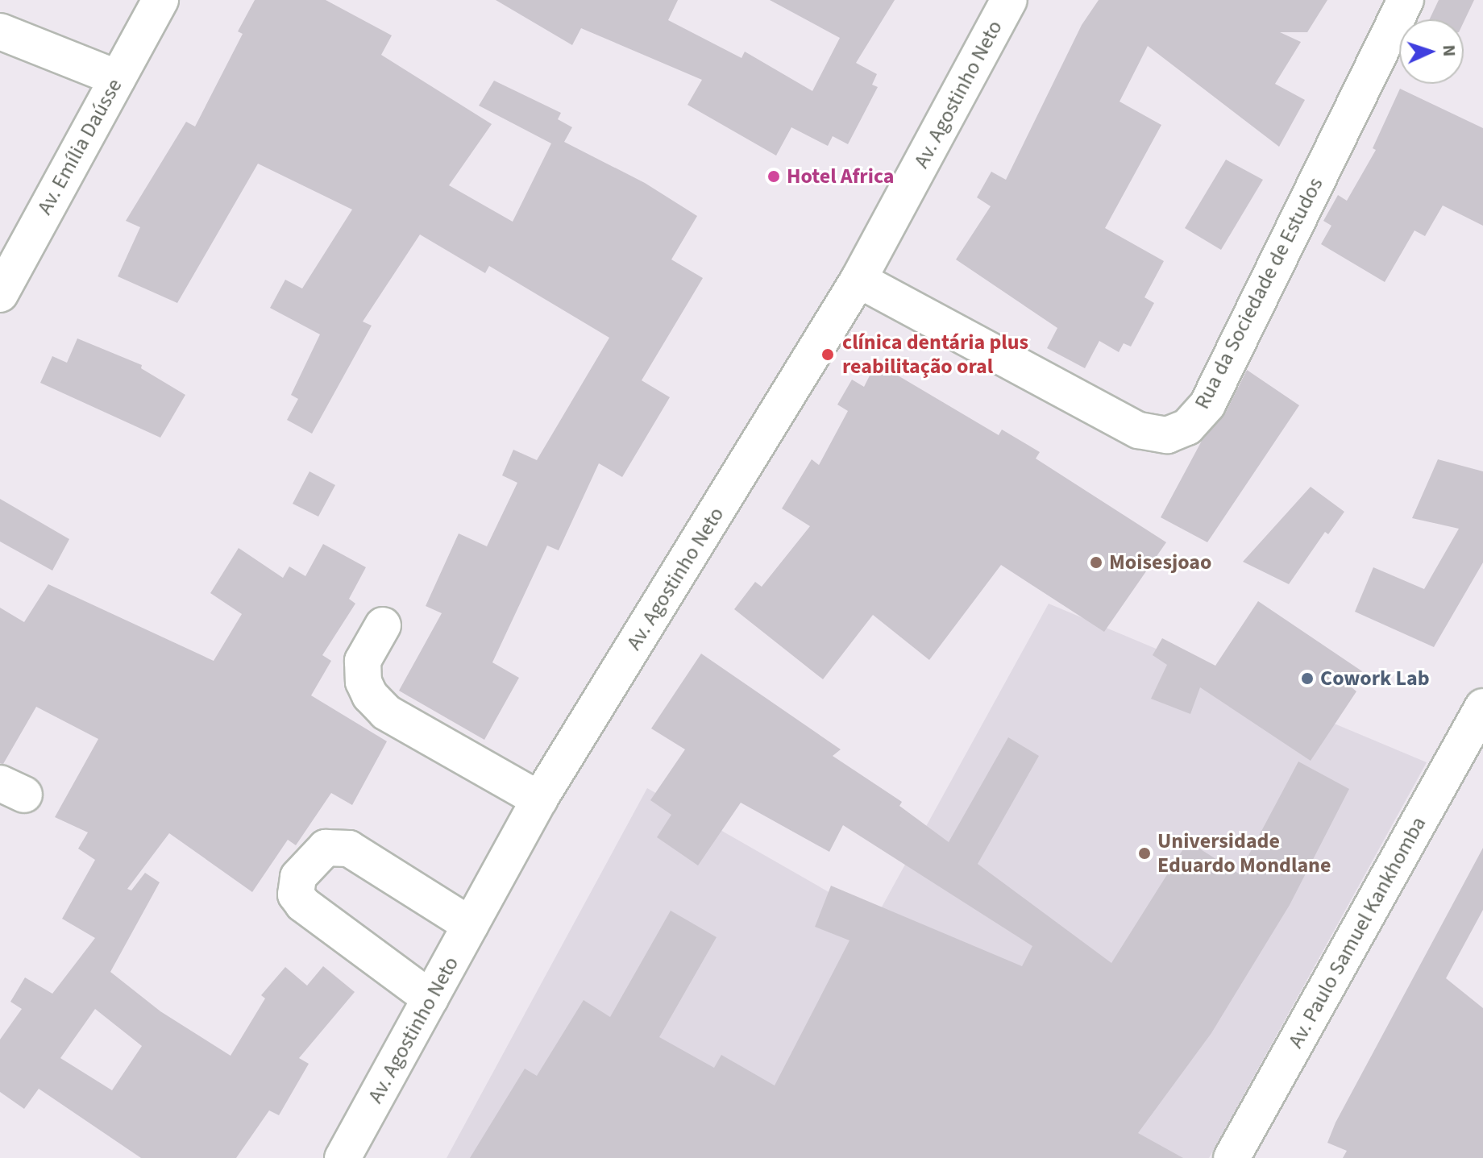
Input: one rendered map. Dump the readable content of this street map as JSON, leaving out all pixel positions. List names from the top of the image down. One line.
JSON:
{"streets":{"street":["Av. Agostinho Neto","Av. Emília Daússe","Rua da Sociedade de Estudos","Av. Paulo Samuel Kankhomba"]},"crossings":[["Av. Agostinho Neto","Rua da Sociedade de Estudos"]],"places":["Hotel Africa","clínica dentária plus reabilitação oral","Moisesjoao","Cowork Lab","Universidade Eduardo Mondlane"],"north":"right"}
